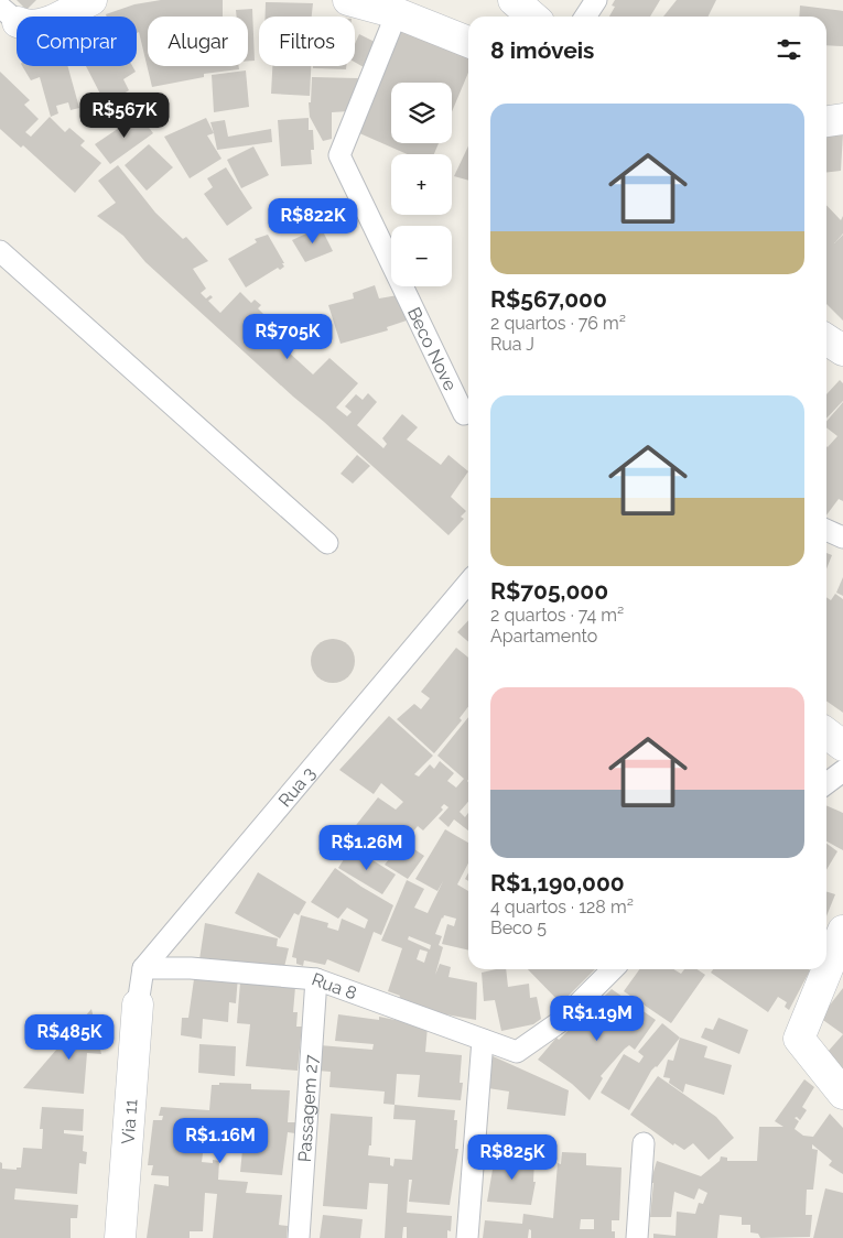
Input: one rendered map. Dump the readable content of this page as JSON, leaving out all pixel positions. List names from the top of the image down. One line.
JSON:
{"streets":{"street":["Via 11"],"lane":["Beco Nove","Rua 3","Rua 8","Passagem 27"]},"crossings":[["Rua 3","Rua 8"],["Rua 8","Passagem 27"]],"page":{"chip":["Comprar","Alugar","Filtros"],"heading":"8 imóveis","map_buttons":["+","−"],"list":[{"name":"R$567,000","note":"2 quartos · 76 m² · Rua J"},{"name":"R$705,000","note":"2 quartos · 74 m² · Apartamento"},{"name":"R$1,190,000","note":"4 quartos · 128 m² · Beco 5"}],"price":["R$567K","R$822K","R$705K","R$1.26M","R$1.19M","R$485K","R$1.16M","R$825K"]}}
